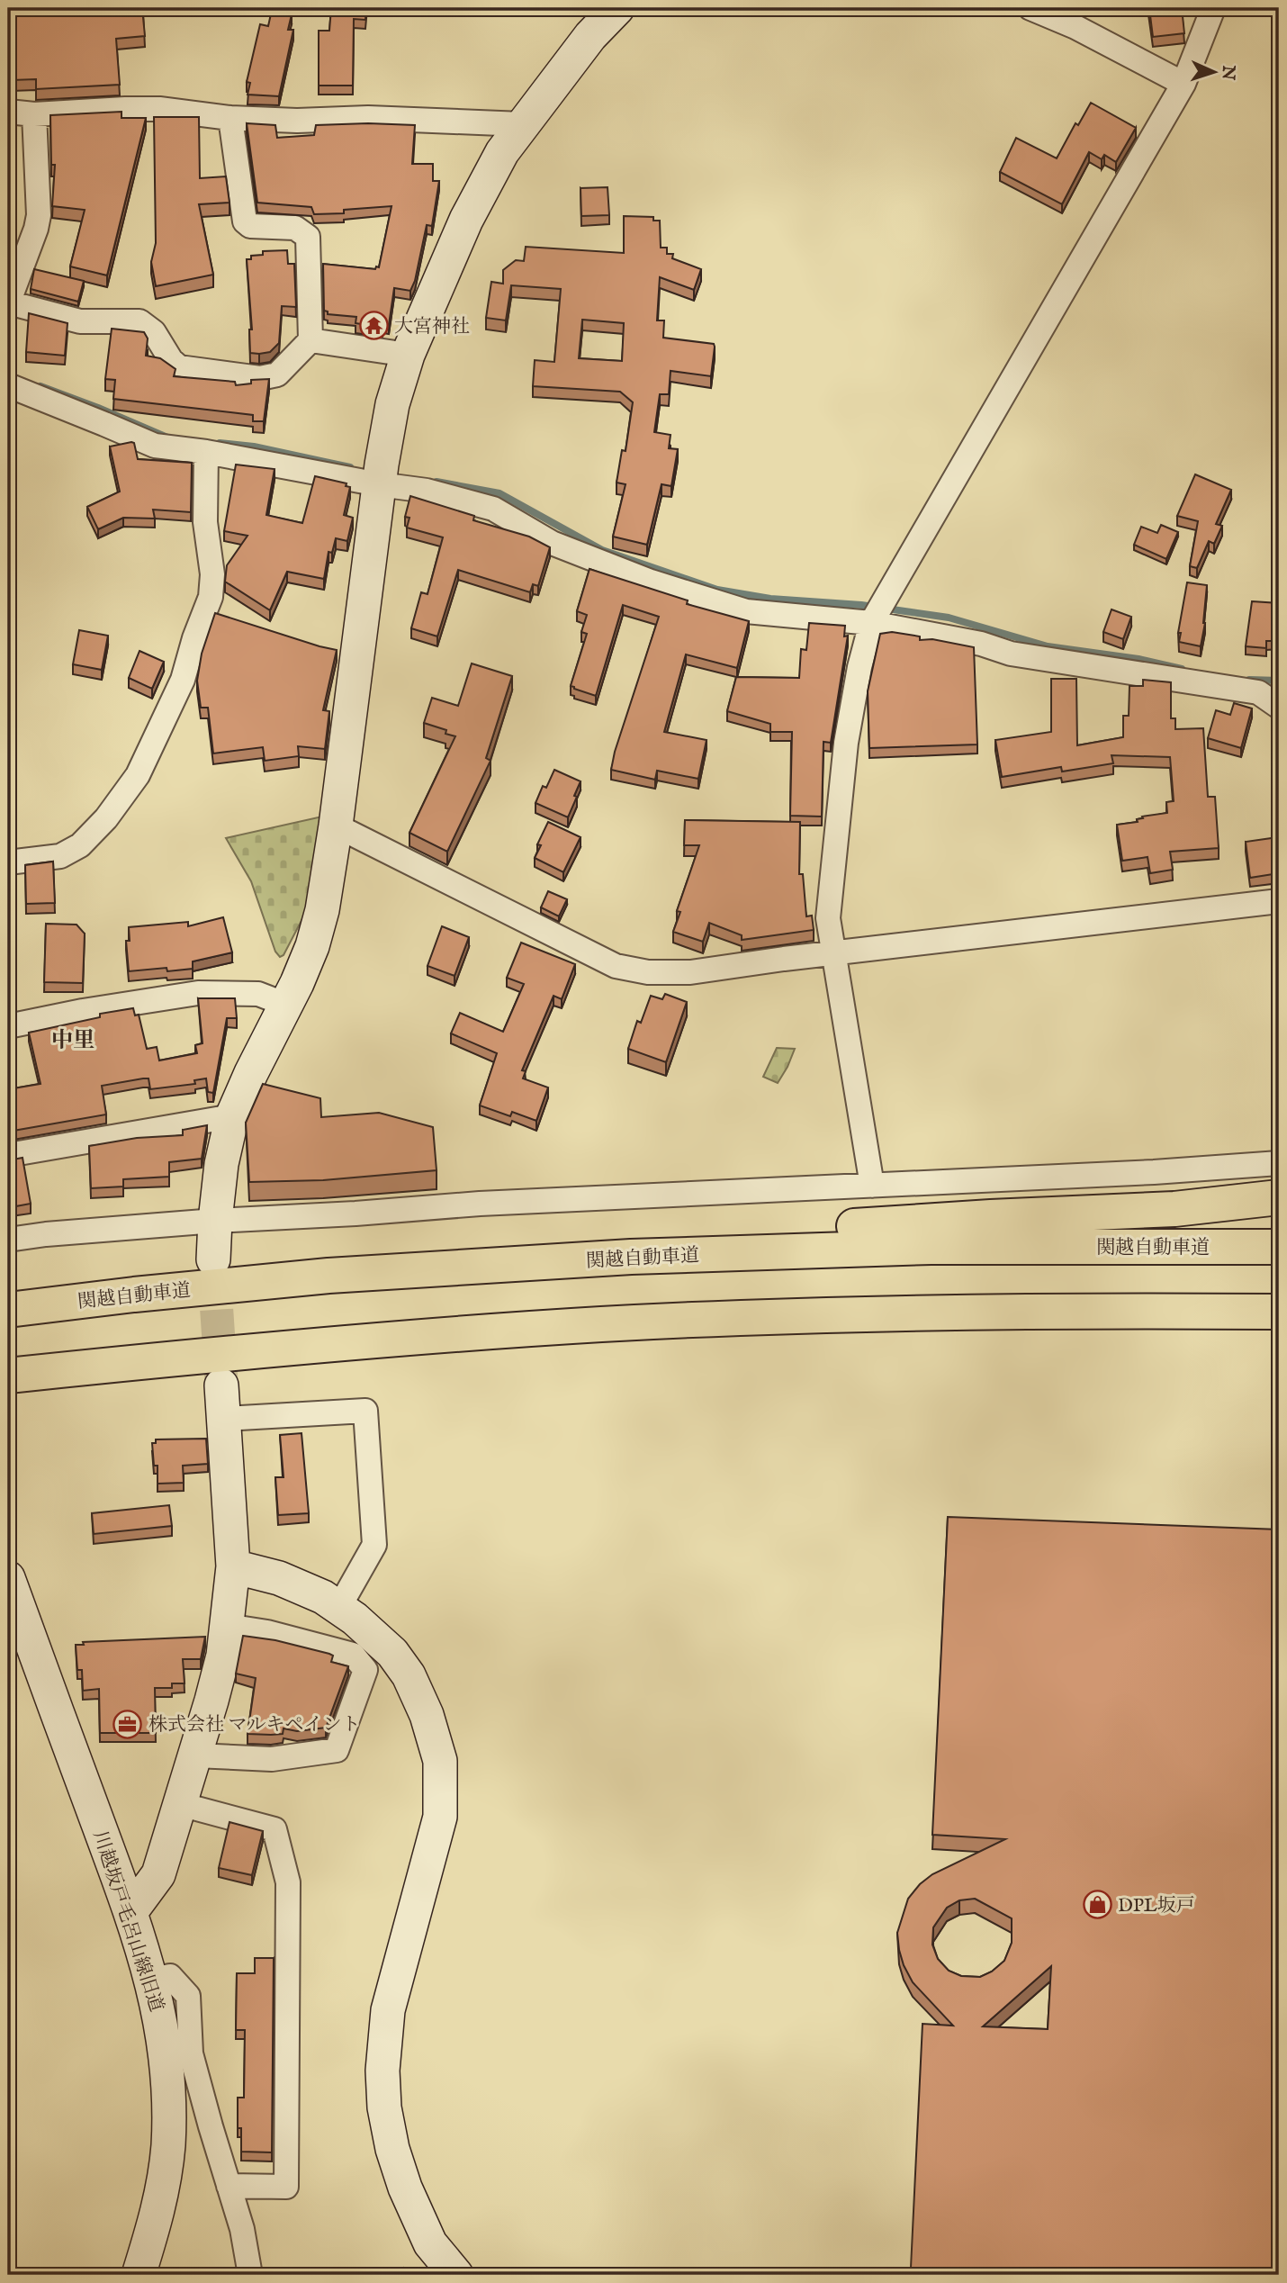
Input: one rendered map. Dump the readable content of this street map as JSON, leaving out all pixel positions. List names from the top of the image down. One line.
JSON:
{"streets":{"highway":["関越自動車道"],"street":["川越坂戸毛呂山線旧道"]},"districts":["中里"],"places":{"temple":["大宮神社"],"office":["株式会社 マルキペイント"],"shop":["DPL坂戸"]},"north":"right"}
